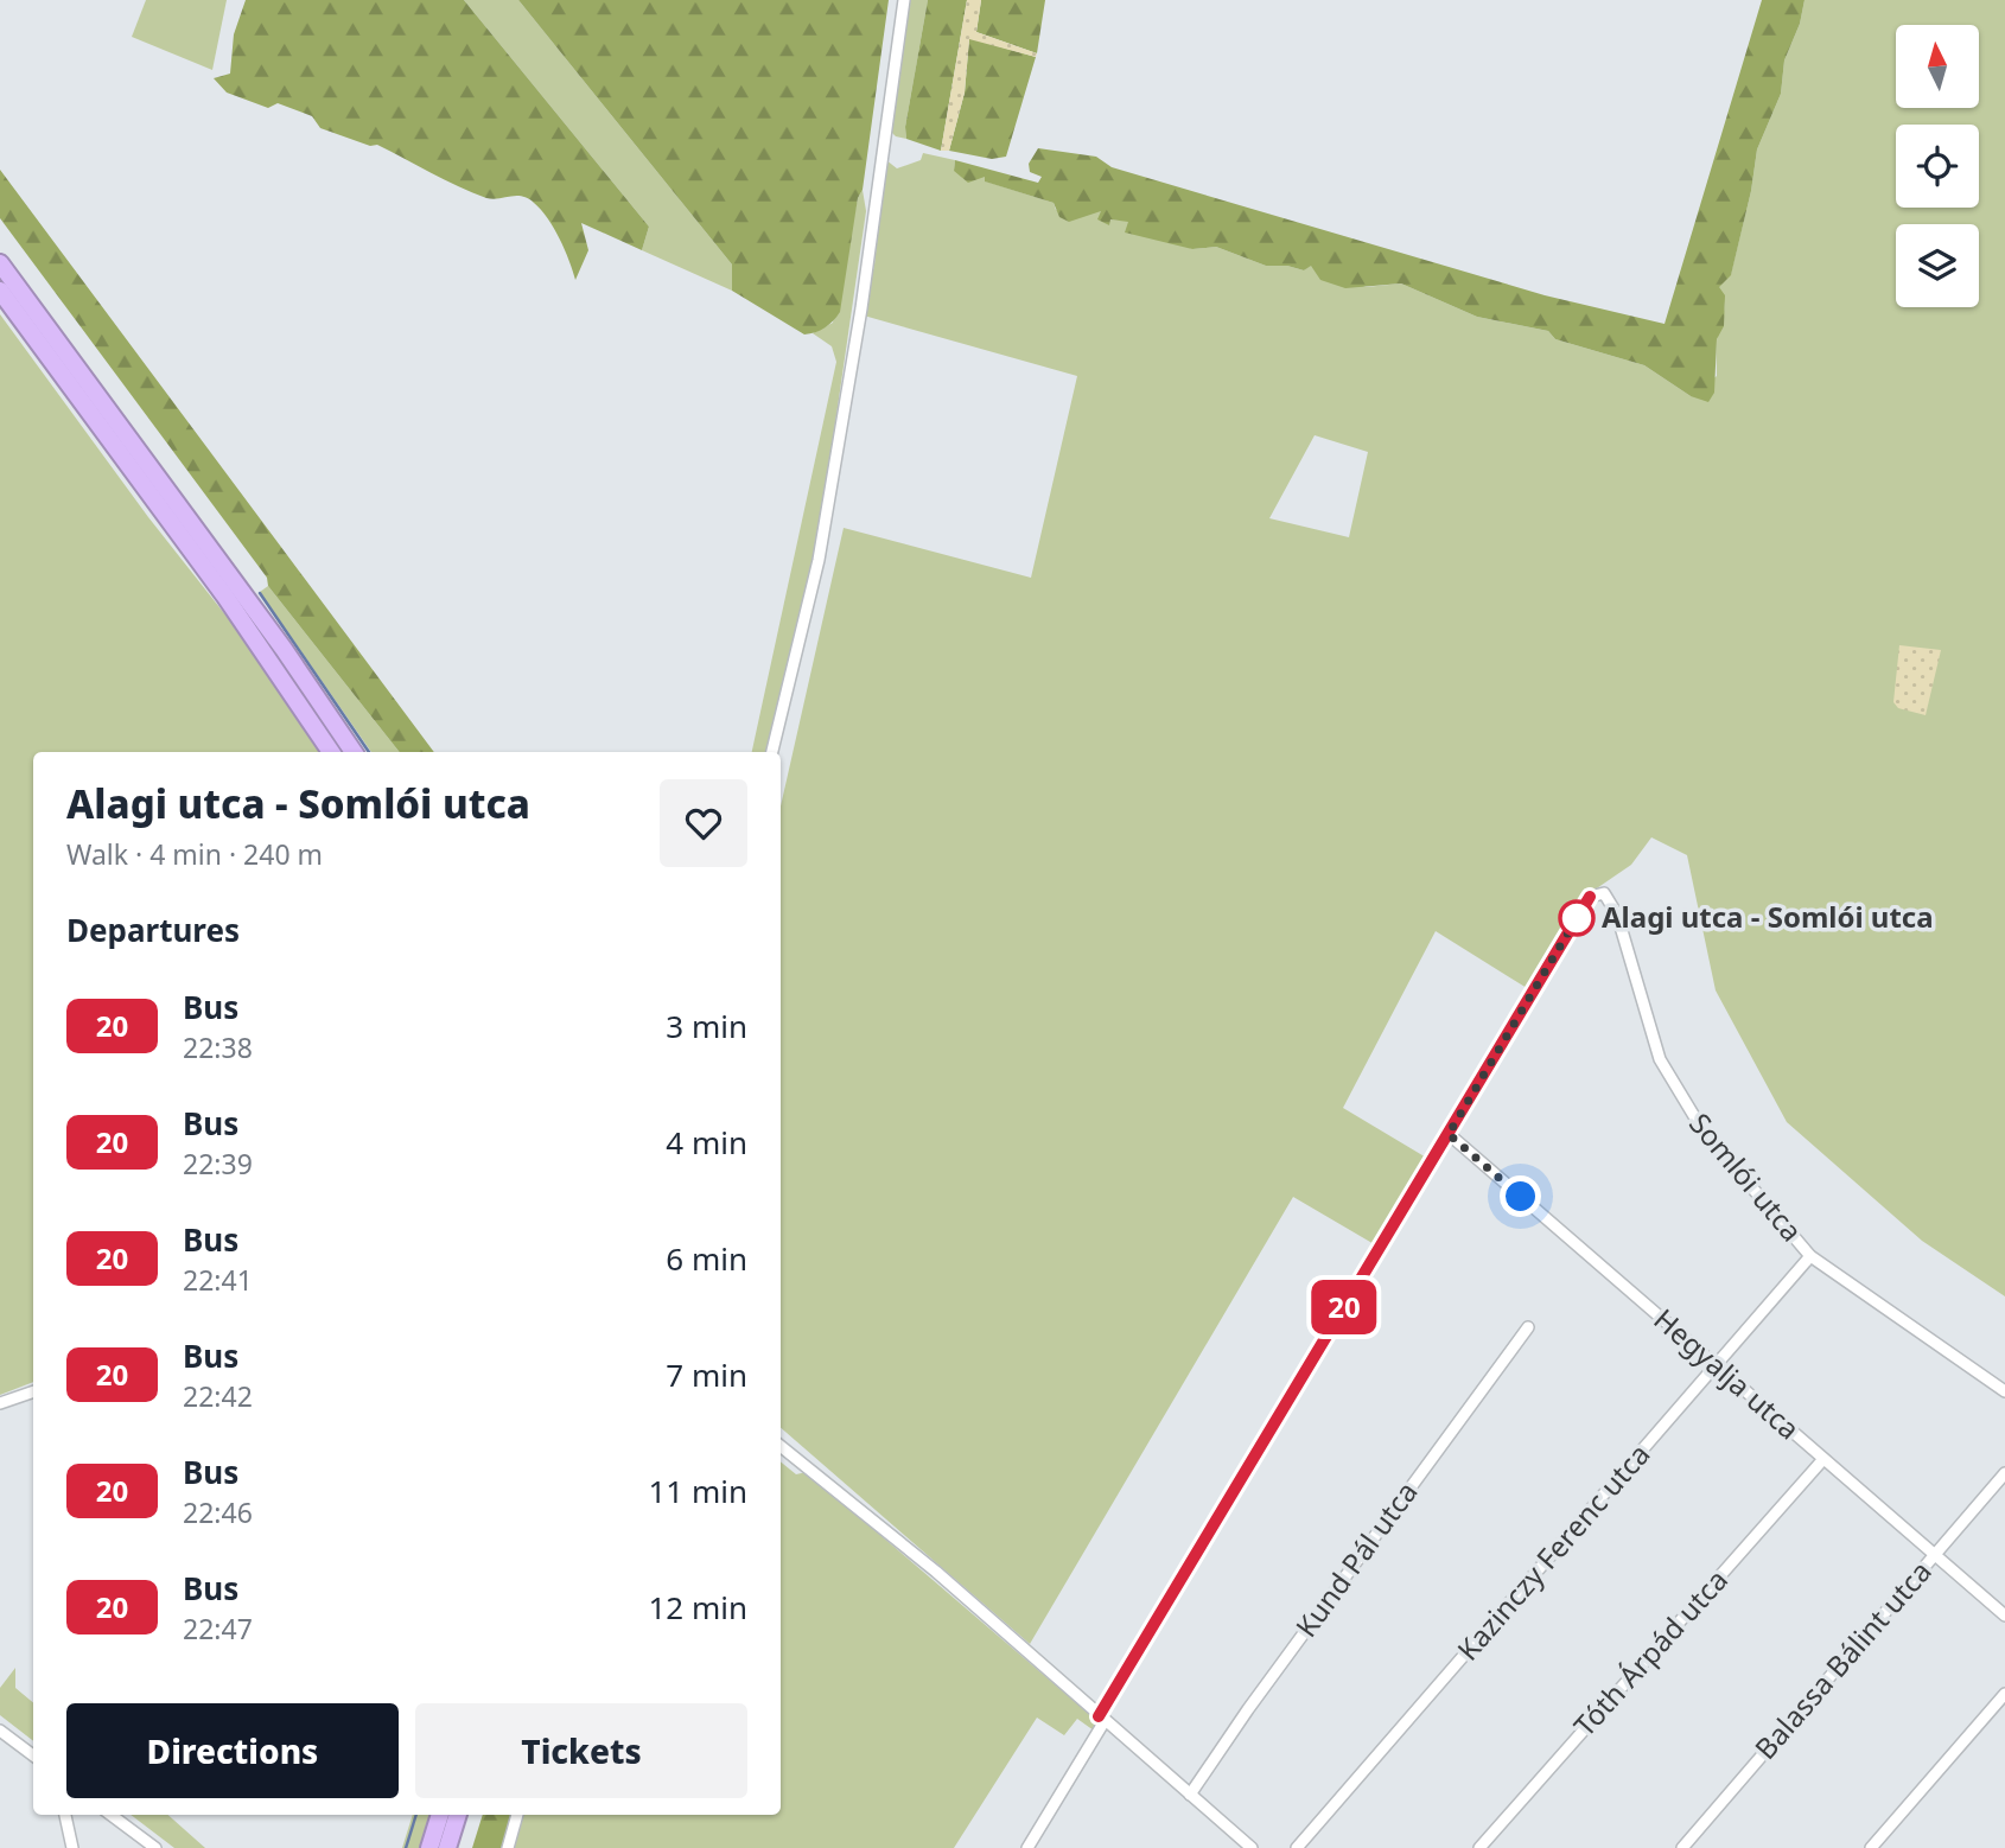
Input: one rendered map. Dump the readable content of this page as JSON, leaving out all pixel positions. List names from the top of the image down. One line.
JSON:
{"streets":{"street":["Somlói utca","Hegyalja utca","Kazinczy Ferenc utca","Kund Pál utca","Tóth Árpád utca","Balassa Bálint utca"]},"crossings":[["Somlói utca","Hegyalja utca"],["Somlói utca","Kazinczy Ferenc utca"],["Hegyalja utca","Kazinczy Ferenc utca"],["Hegyalja utca","Tóth Árpád utca"],["Hegyalja utca","Balassa Bálint utca"]],"places":["Alagi utca - Somlói utca"],"lines":["bus line 20"],"north":"top","page":{"on_map":"20","heading":[["Alagi utca - Somlói utca","Walk · 4 min · 240 m"],"Departures"],"list":[{"mark":"20","name":"Bus","note":"22:38","value":"3 min"},{"mark":"20","name":"Bus","note":"22:39","value":"4 min"},{"mark":"20","name":"Bus","note":"22:41","value":"6 min"},{"mark":"20","name":"Bus","note":"22:42","value":"7 min"},{"mark":"20","name":"Bus","note":"22:46","value":"11 min"},{"mark":"20","name":"Bus","note":"22:47","value":"12 min"}],"buttons":["Directions","Tickets"]}}
